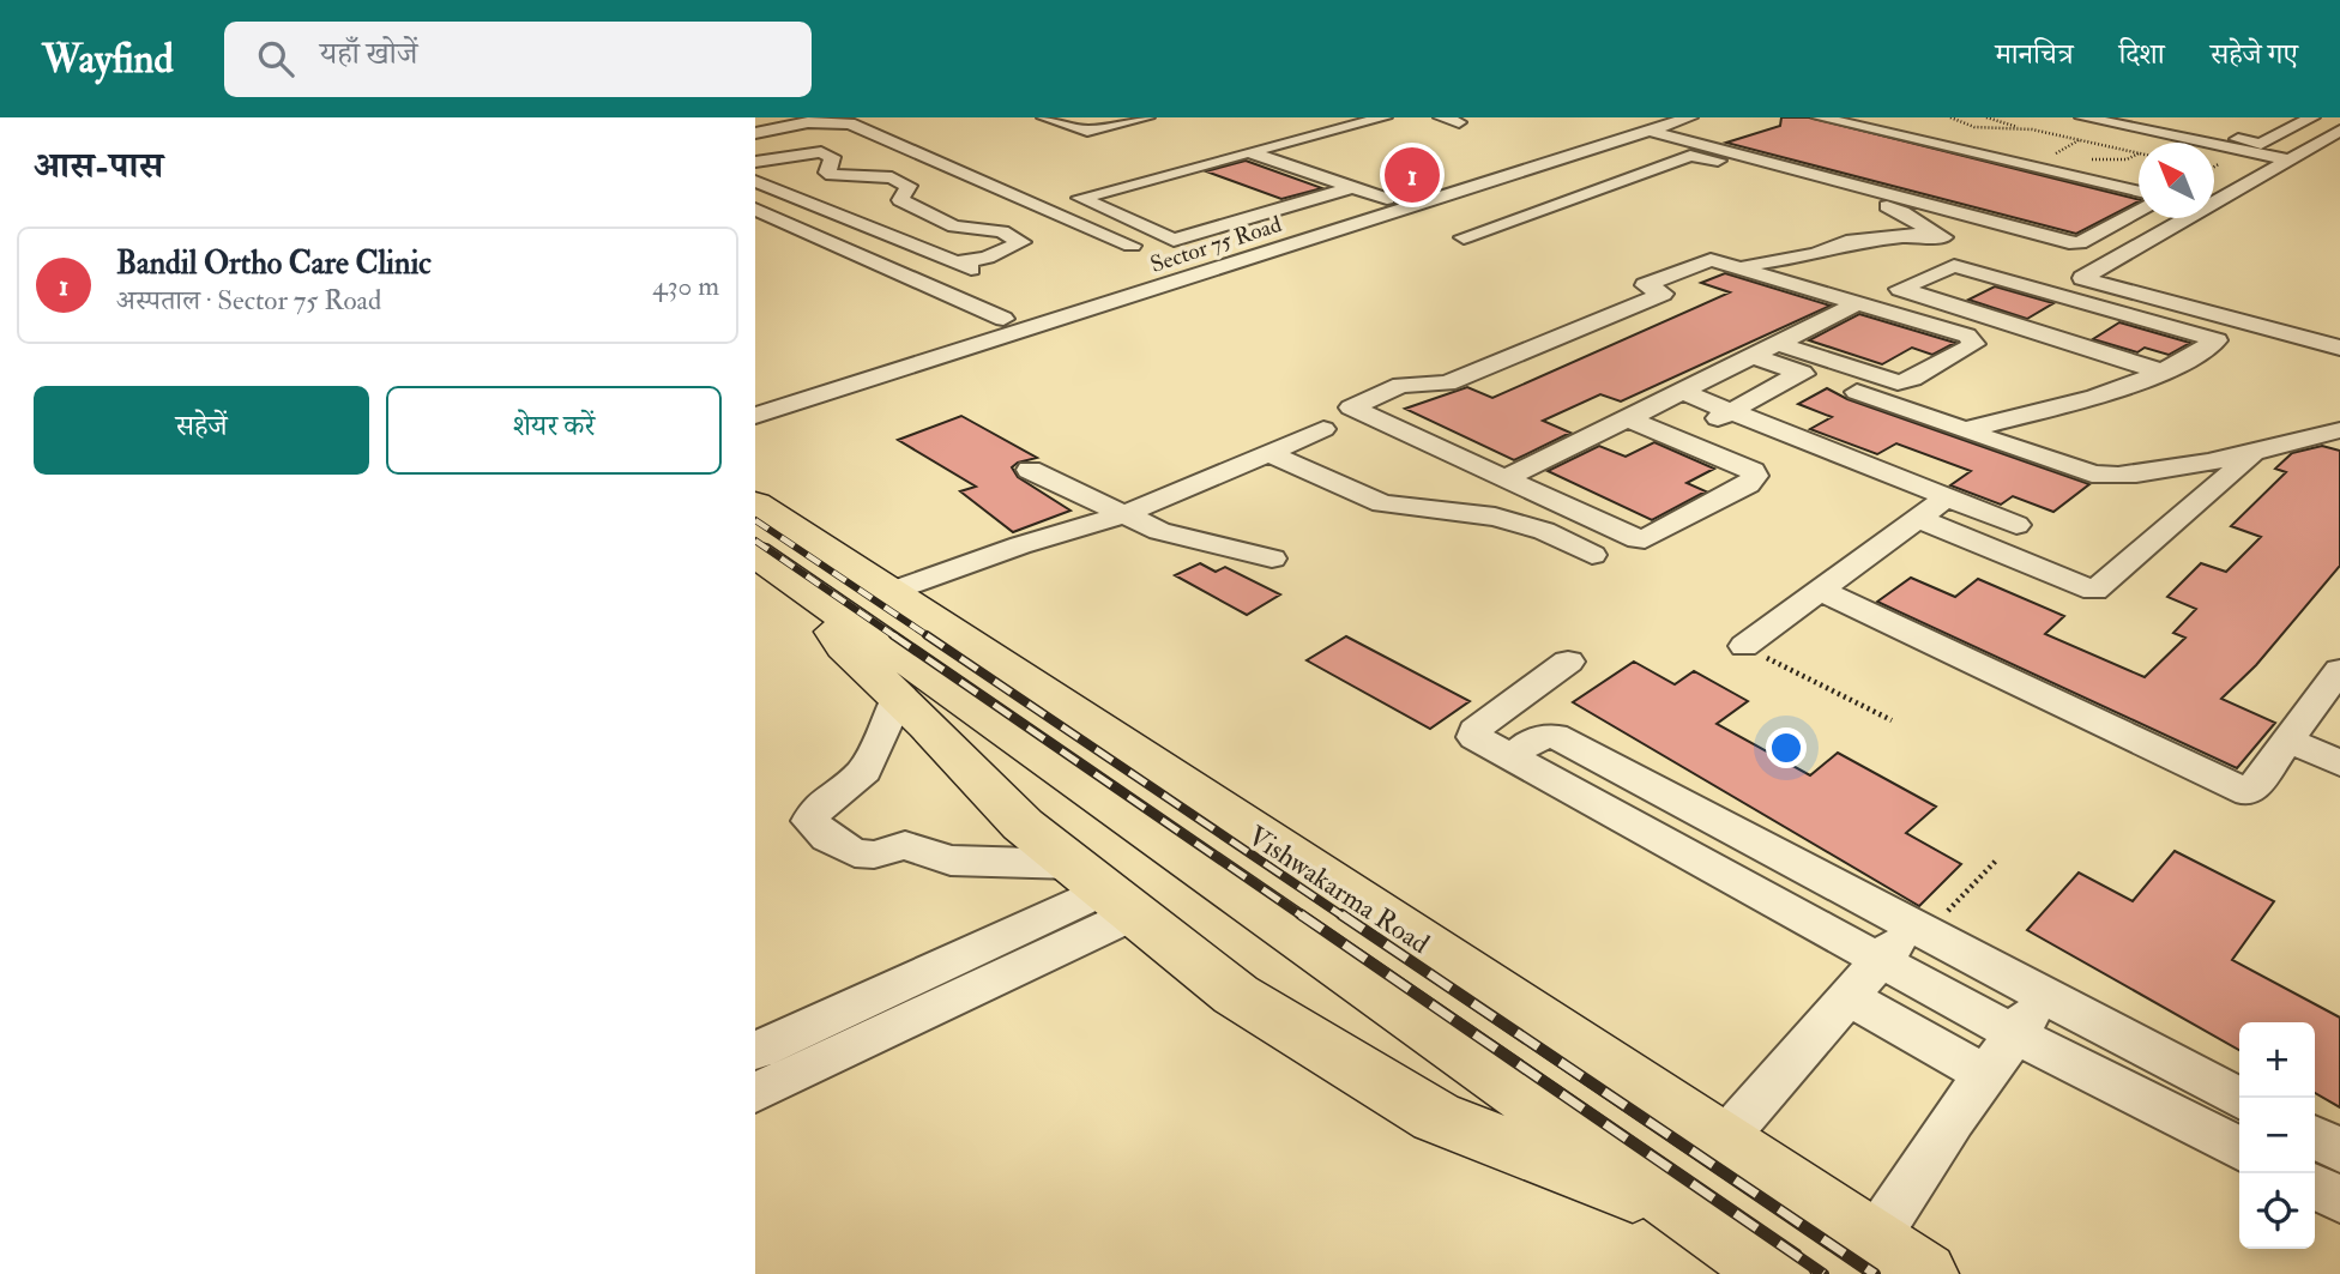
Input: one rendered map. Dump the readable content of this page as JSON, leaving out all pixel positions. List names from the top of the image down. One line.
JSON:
{"streets":{"main road":["Vishwakarma Road"],"street":["Sector 75 Road"]},"north":"top left","page":{"header":"Wayfind","search":"यहाँ खोजें","nav":["मानचित्र","दिशा","सहेजे गए"],"heading":"आस-पास","pins":"1","list":[{"mark":"1","name":"Bandil Ortho Care Clinic","note":"अस्पताल · Sector 75 Road","value":"430 m"}],"buttons":["सहेजें","शेयर करें"],"map_buttons":["+","−"]}}
